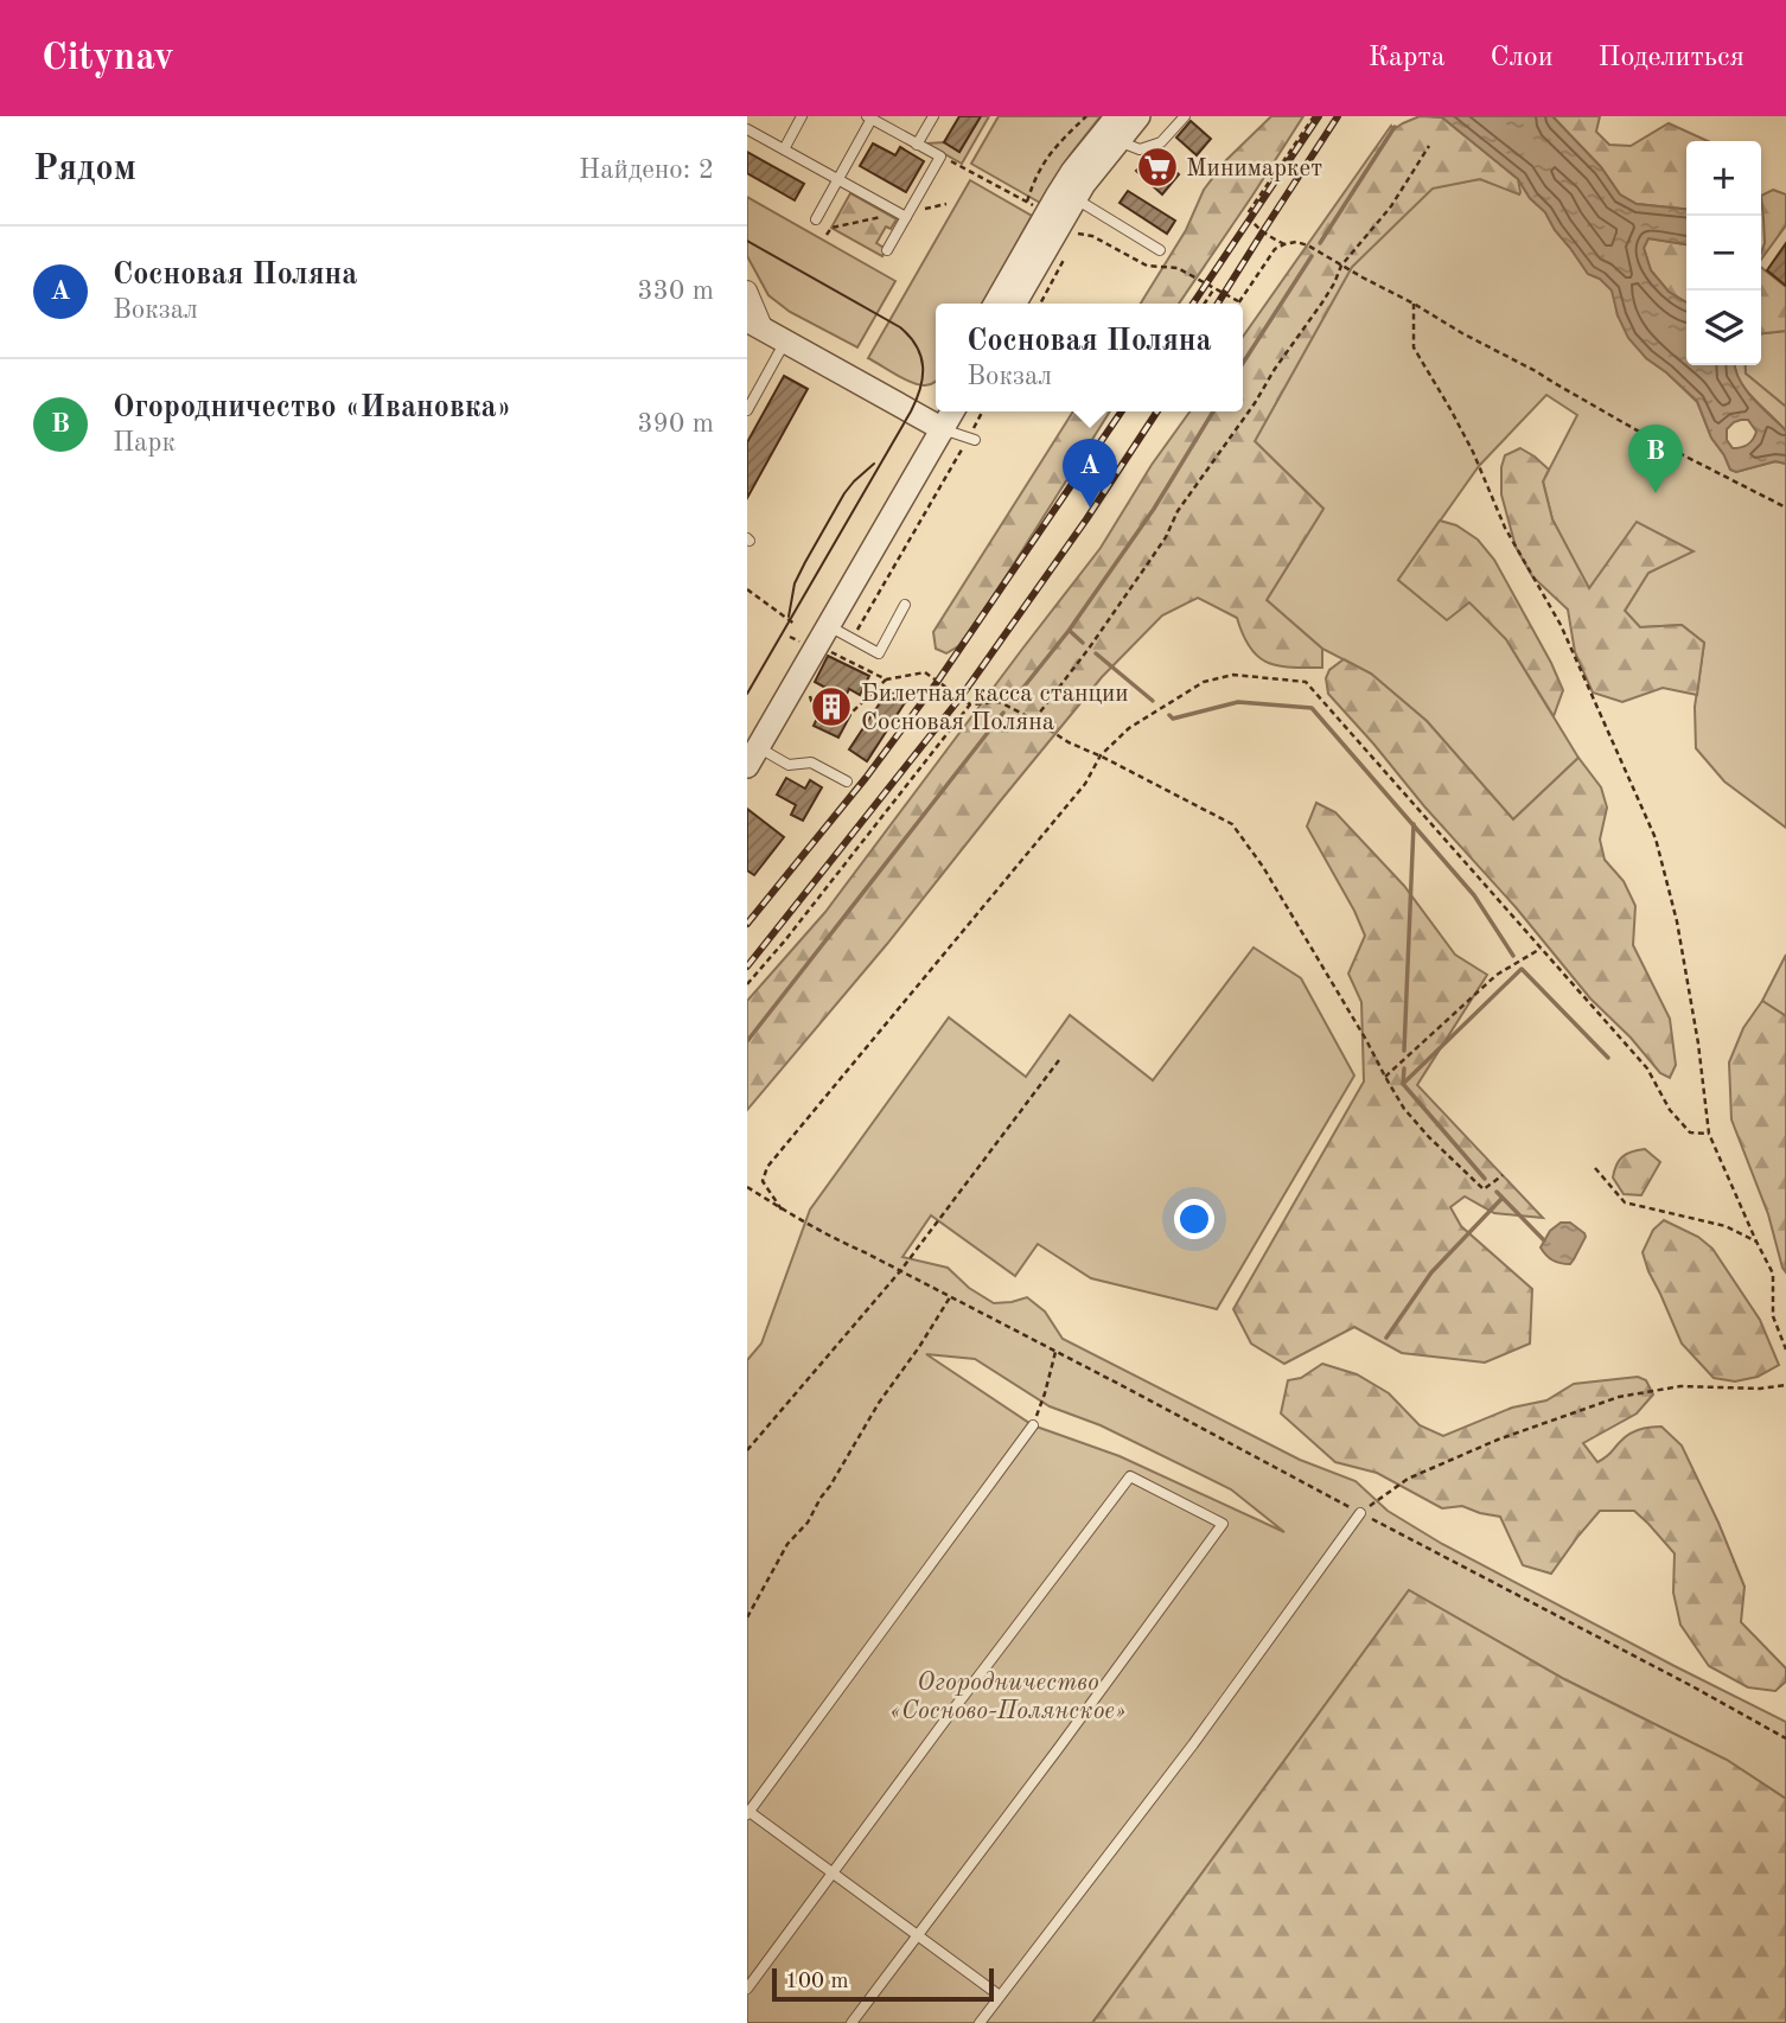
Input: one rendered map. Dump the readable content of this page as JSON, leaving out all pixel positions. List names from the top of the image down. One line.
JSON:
{"parks":["Огородничество «Сосново-Полянское»"],"places":{"supermarket":["Минимаркет"],"building":["Билетная касса станции Сосновая Поляна"]},"scale_bar":"100 m","page":{"header":"Citynav","nav":["Карта","Слои","Поделиться"],"heading":["Рядом","Найдено: 2"],"map_buttons":["+","−"],"list":[{"mark":"A","name":"Сосновая Поляна","note":"Вокзал","value":"330 m"},{"mark":"B","name":"Огородничество «Ивановка»","note":"Парк","value":"390 m"}],"popup":["Сосновая Поляна","Вокзал"],"pins":["B","A"],"scale":"100 m"}}
